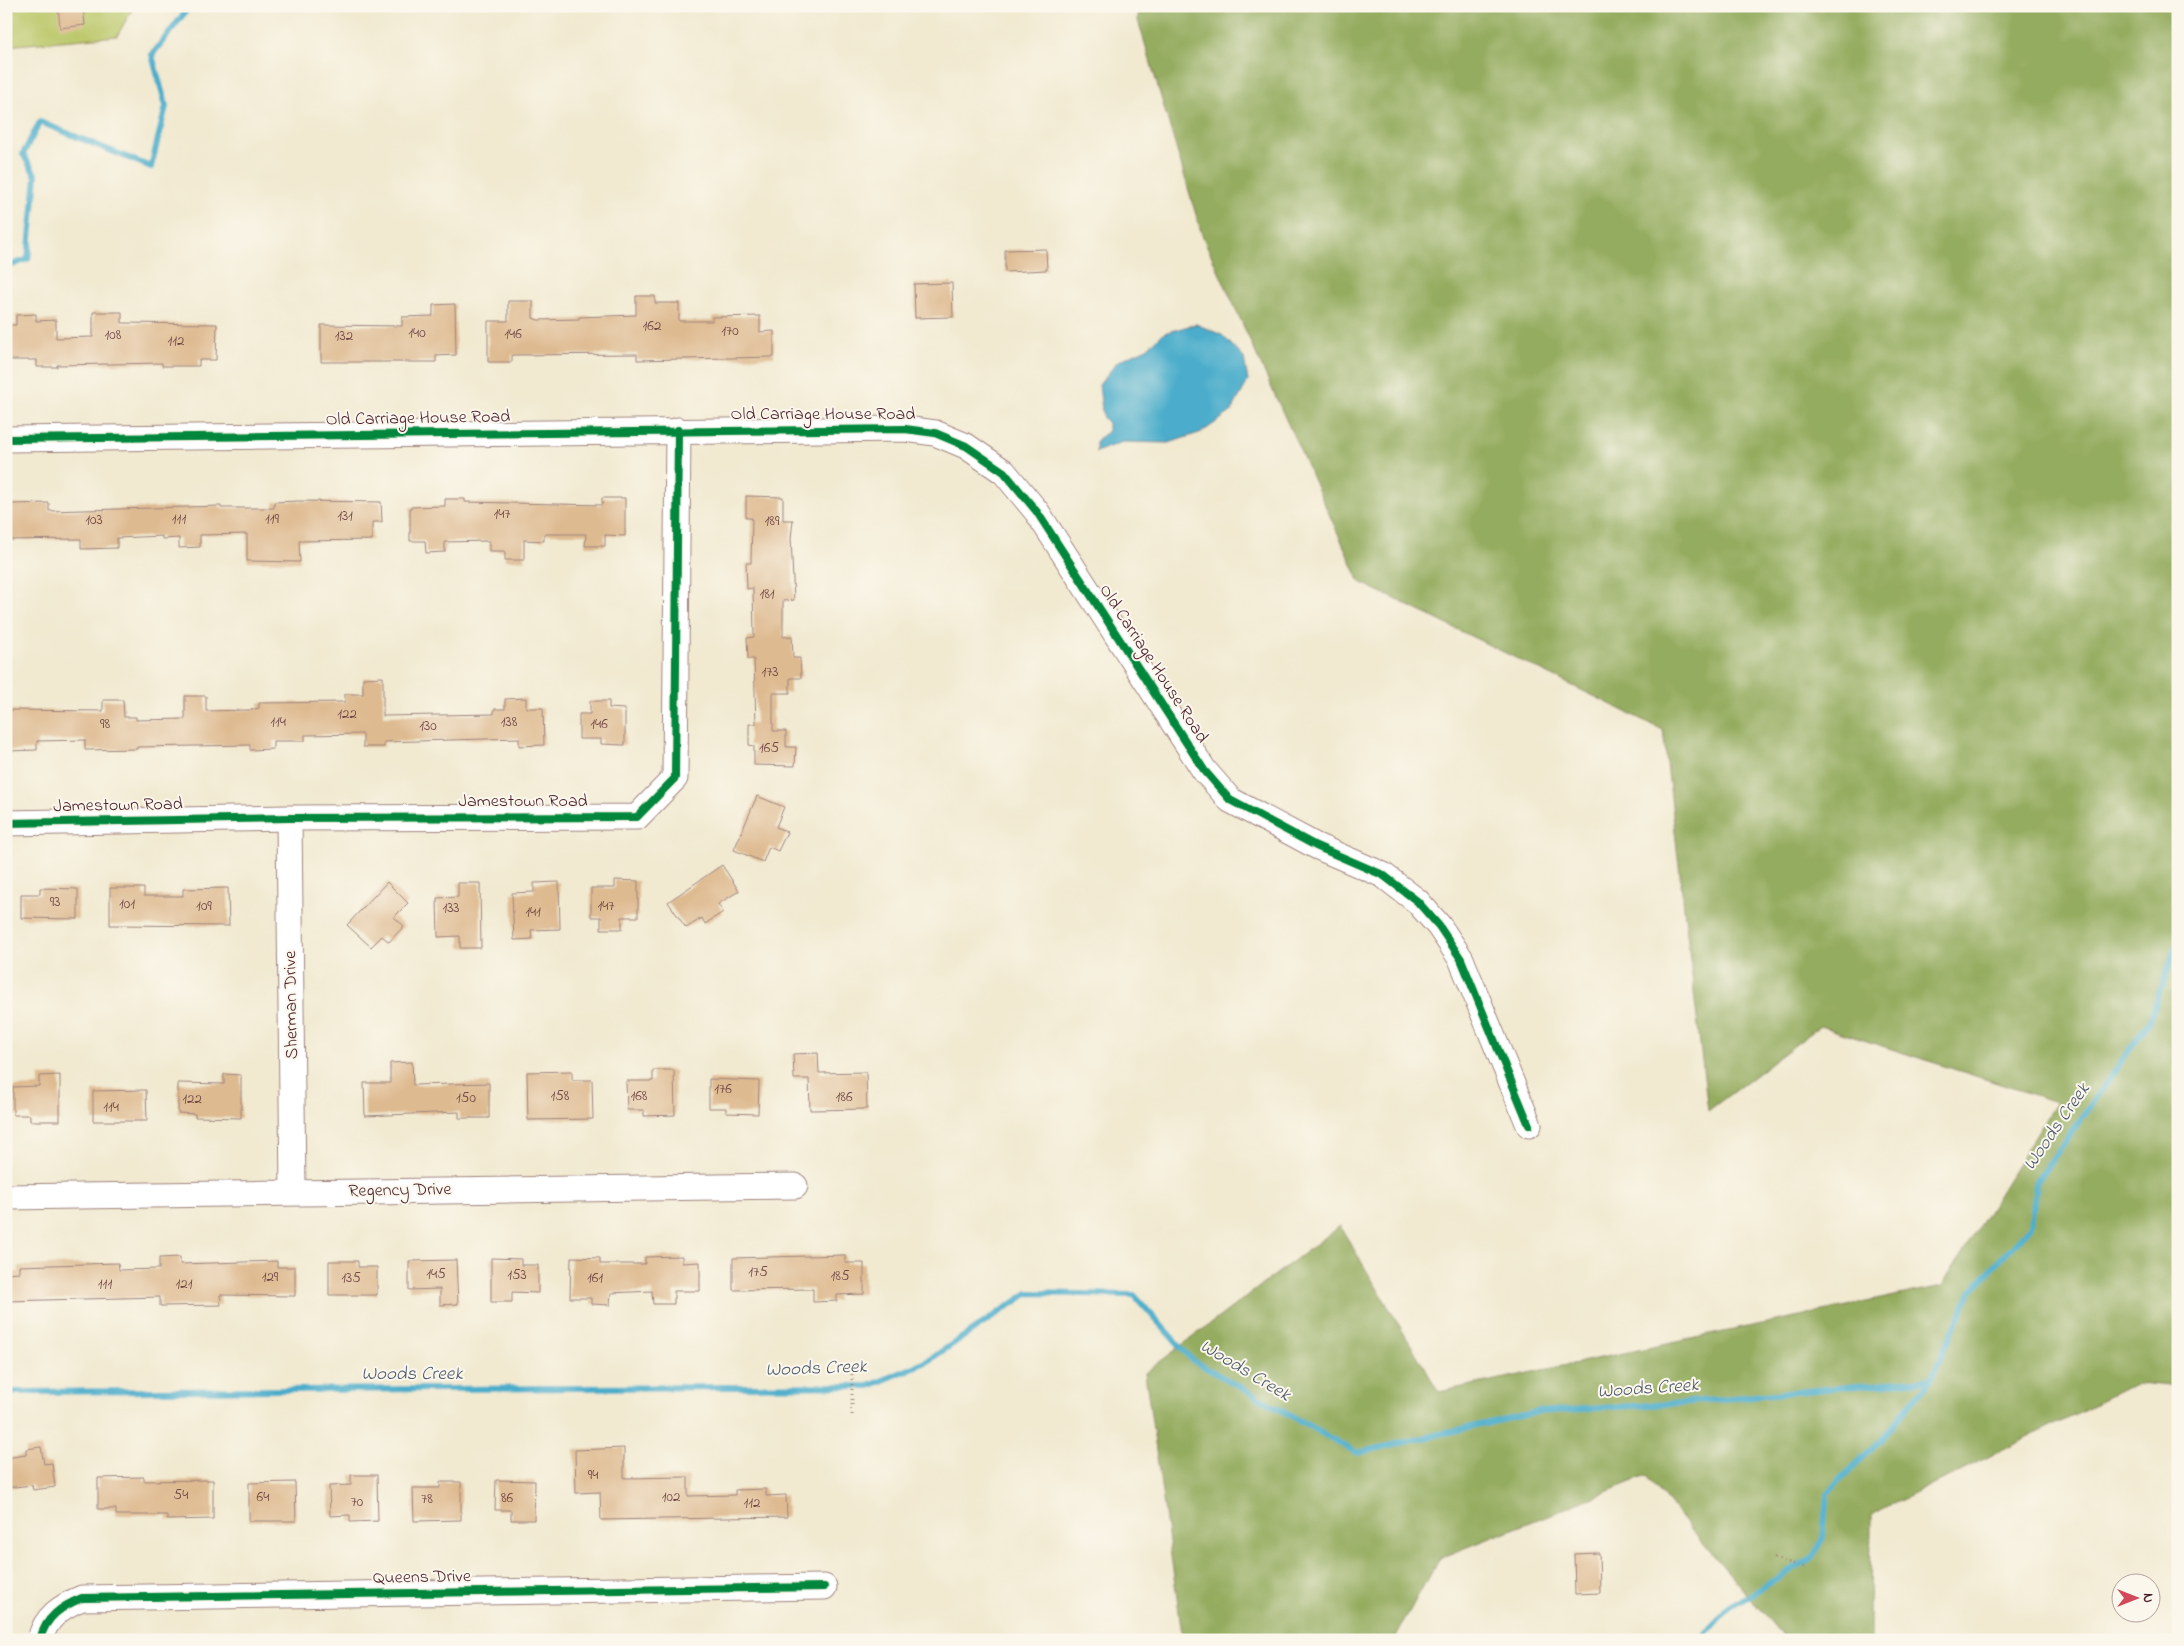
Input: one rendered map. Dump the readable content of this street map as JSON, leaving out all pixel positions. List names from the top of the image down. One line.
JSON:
{"streets":{"street":["Old Carriage House Road","Jamestown Road","Sherman Drive","Regency Drive","Queens Drive"]},"crossings":[["Old Carriage House Road","Jamestown Road"],["Jamestown Road","Sherman Drive"],["Sherman Drive","Regency Drive"]],"water":["Woods Creek"],"house_numbers":["162","170","140","146","108","132","112","147","131","111","119","103","189","181","173","122","114","138","98","146","130","165","93","101","109","147","133","141","176","158","168","186","150","122","114","175","145","153","185","129","135","161","111","121","94","54","64","102","86","78","70","112"],"north":"right"}
